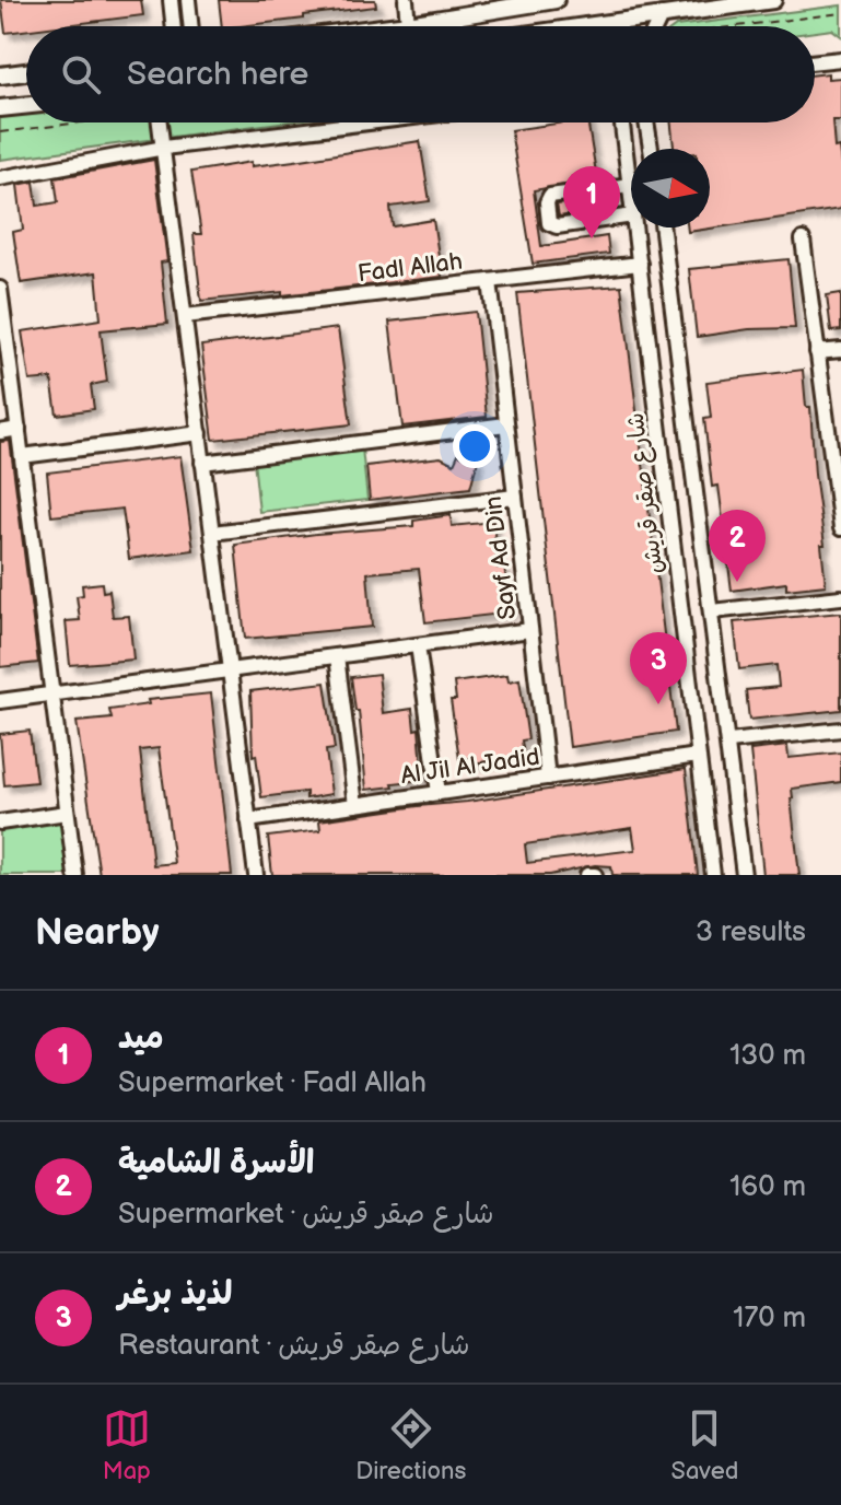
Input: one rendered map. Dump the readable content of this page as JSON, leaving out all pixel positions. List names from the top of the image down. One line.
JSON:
{"streets":{"street":["Fadl Allah","شارع صقر قريش","Sayf Ad Din","Al Jil Al Jadid"]},"crossings":[["Fadl Allah","شارع صقر قريش"],["Fadl Allah","Sayf Ad Din"],["شارع صقر قريش","Al Jil Al Jadid"],["Sayf Ad Din","Al Jil Al Jadid"]],"north":"right","page":{"search":"Search here","pins":["1","2","3"],"heading":["Nearby","3 results"],"list":[{"mark":"1","name":"ميد","note":"Supermarket · Fadl Allah","value":"130 m"},{"mark":"2","name":"الأسرة الشامية","note":"Supermarket · شارع صقر قريش","value":"160 m"},{"mark":"3","name":"لذيذ برغر","note":"Restaurant · شارع صقر قريش","value":"170 m"}],"nav":["Map","Directions","Saved"]}}
